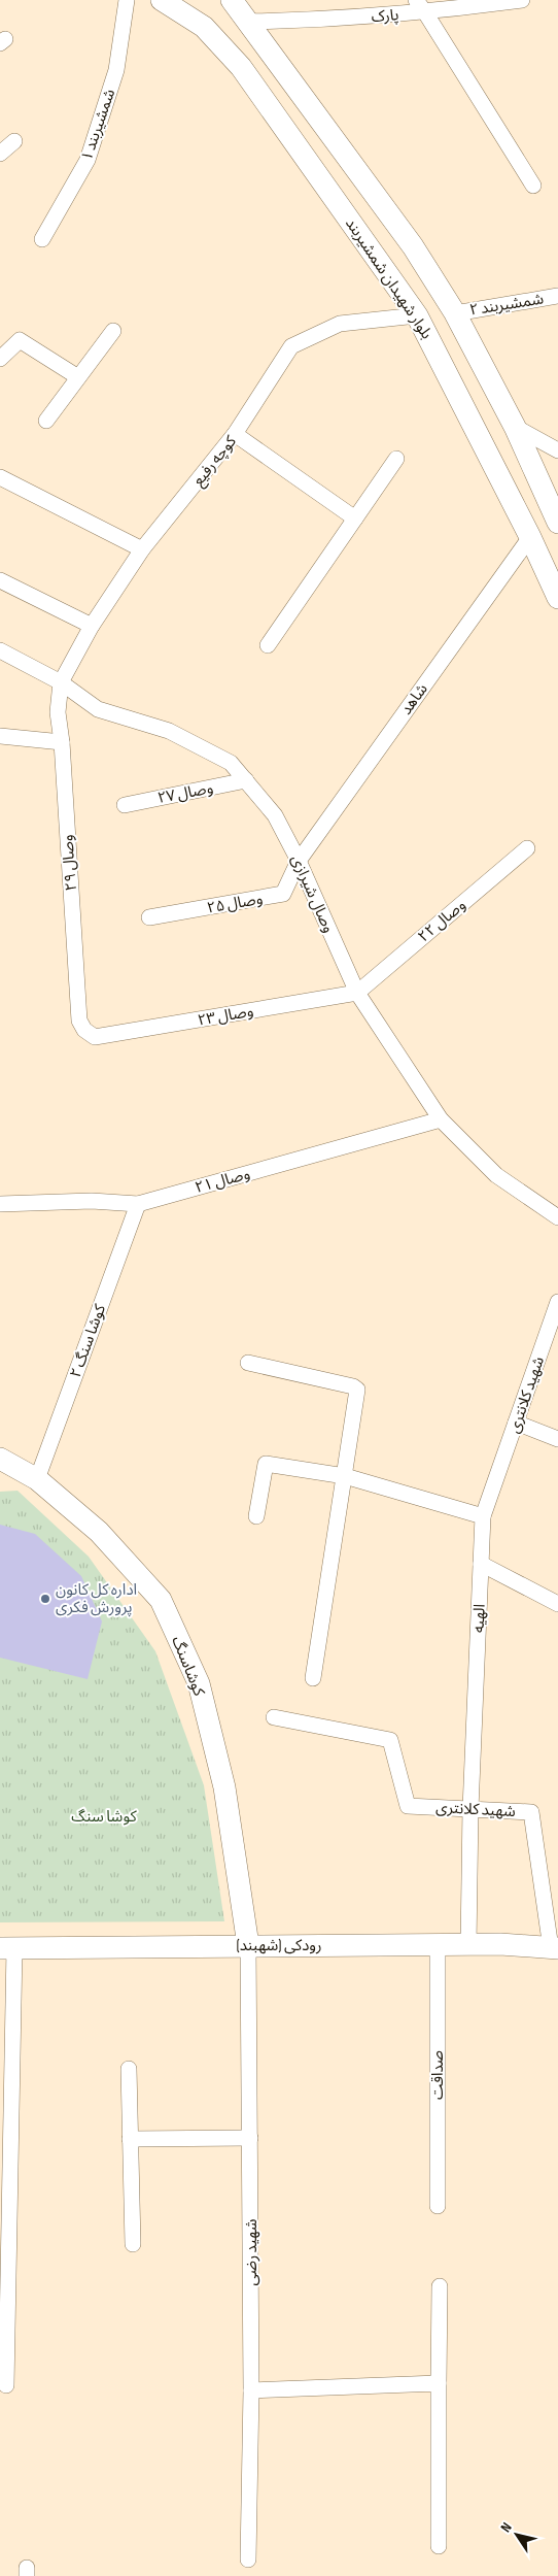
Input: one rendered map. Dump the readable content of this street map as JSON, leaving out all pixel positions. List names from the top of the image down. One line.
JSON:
{"streets":{"main road":["بلوار شهیدان شمشیربند","کوشاسنگ","رودکی (شهبند)"],"street":["پارک","شمشیربند ۱","شمشیربند ۲","کوچه رفیع","شاهد","وصال ۲۷","وصال ۲۹","وصال شیرازی","وصال ۲۵","وصال ۲۲","وصال ۲۳","وصال ۲۱","کوشا سنگ ۲","شهید کلانتری","الهیه","صداقت","شهید رضی"]},"crossings":[["بلوار شهیدان شمشیربند","کوچه رفیع"],["بلوار شهیدان شمشیربند","شاهد"],["کوچه رفیع","وصال ۲۹"],["کوچه رفیع","وصال شیرازی"],["شاهد","وصال شیرازی"],["شاهد","وصال ۲۵"],["وصال ۲۷","وصال شیرازی"],["وصال ۲۹","وصال شیرازی"],["وصال ۲۹","وصال ۲۳"],["وصال شیرازی","وصال ۲۵"],["وصال شیرازی","وصال ۲۲"],["وصال شیرازی","وصال ۲۳"],["وصال شیرازی","وصال ۲۱"],["وصال ۲۲","وصال ۲۳"],["وصال ۲۱","کوشا سنگ ۲"],["کوشا سنگ ۲","کوشاسنگ"],["شهید کلانتری","الهیه"],["شهید کلانتری","رودکی (شهبند)"],["الهیه","رودکی (شهبند)"],["کوشاسنگ","رودکی (شهبند)"],["کوشاسنگ","شهید رضی"],["رودکی (شهبند)","صداقت"],["رودکی (شهبند)","شهید رضی"]],"parks":["کوشا سنگ"],"places":["اداره کل کانون پرورش فکری"],"north":"top left"}
